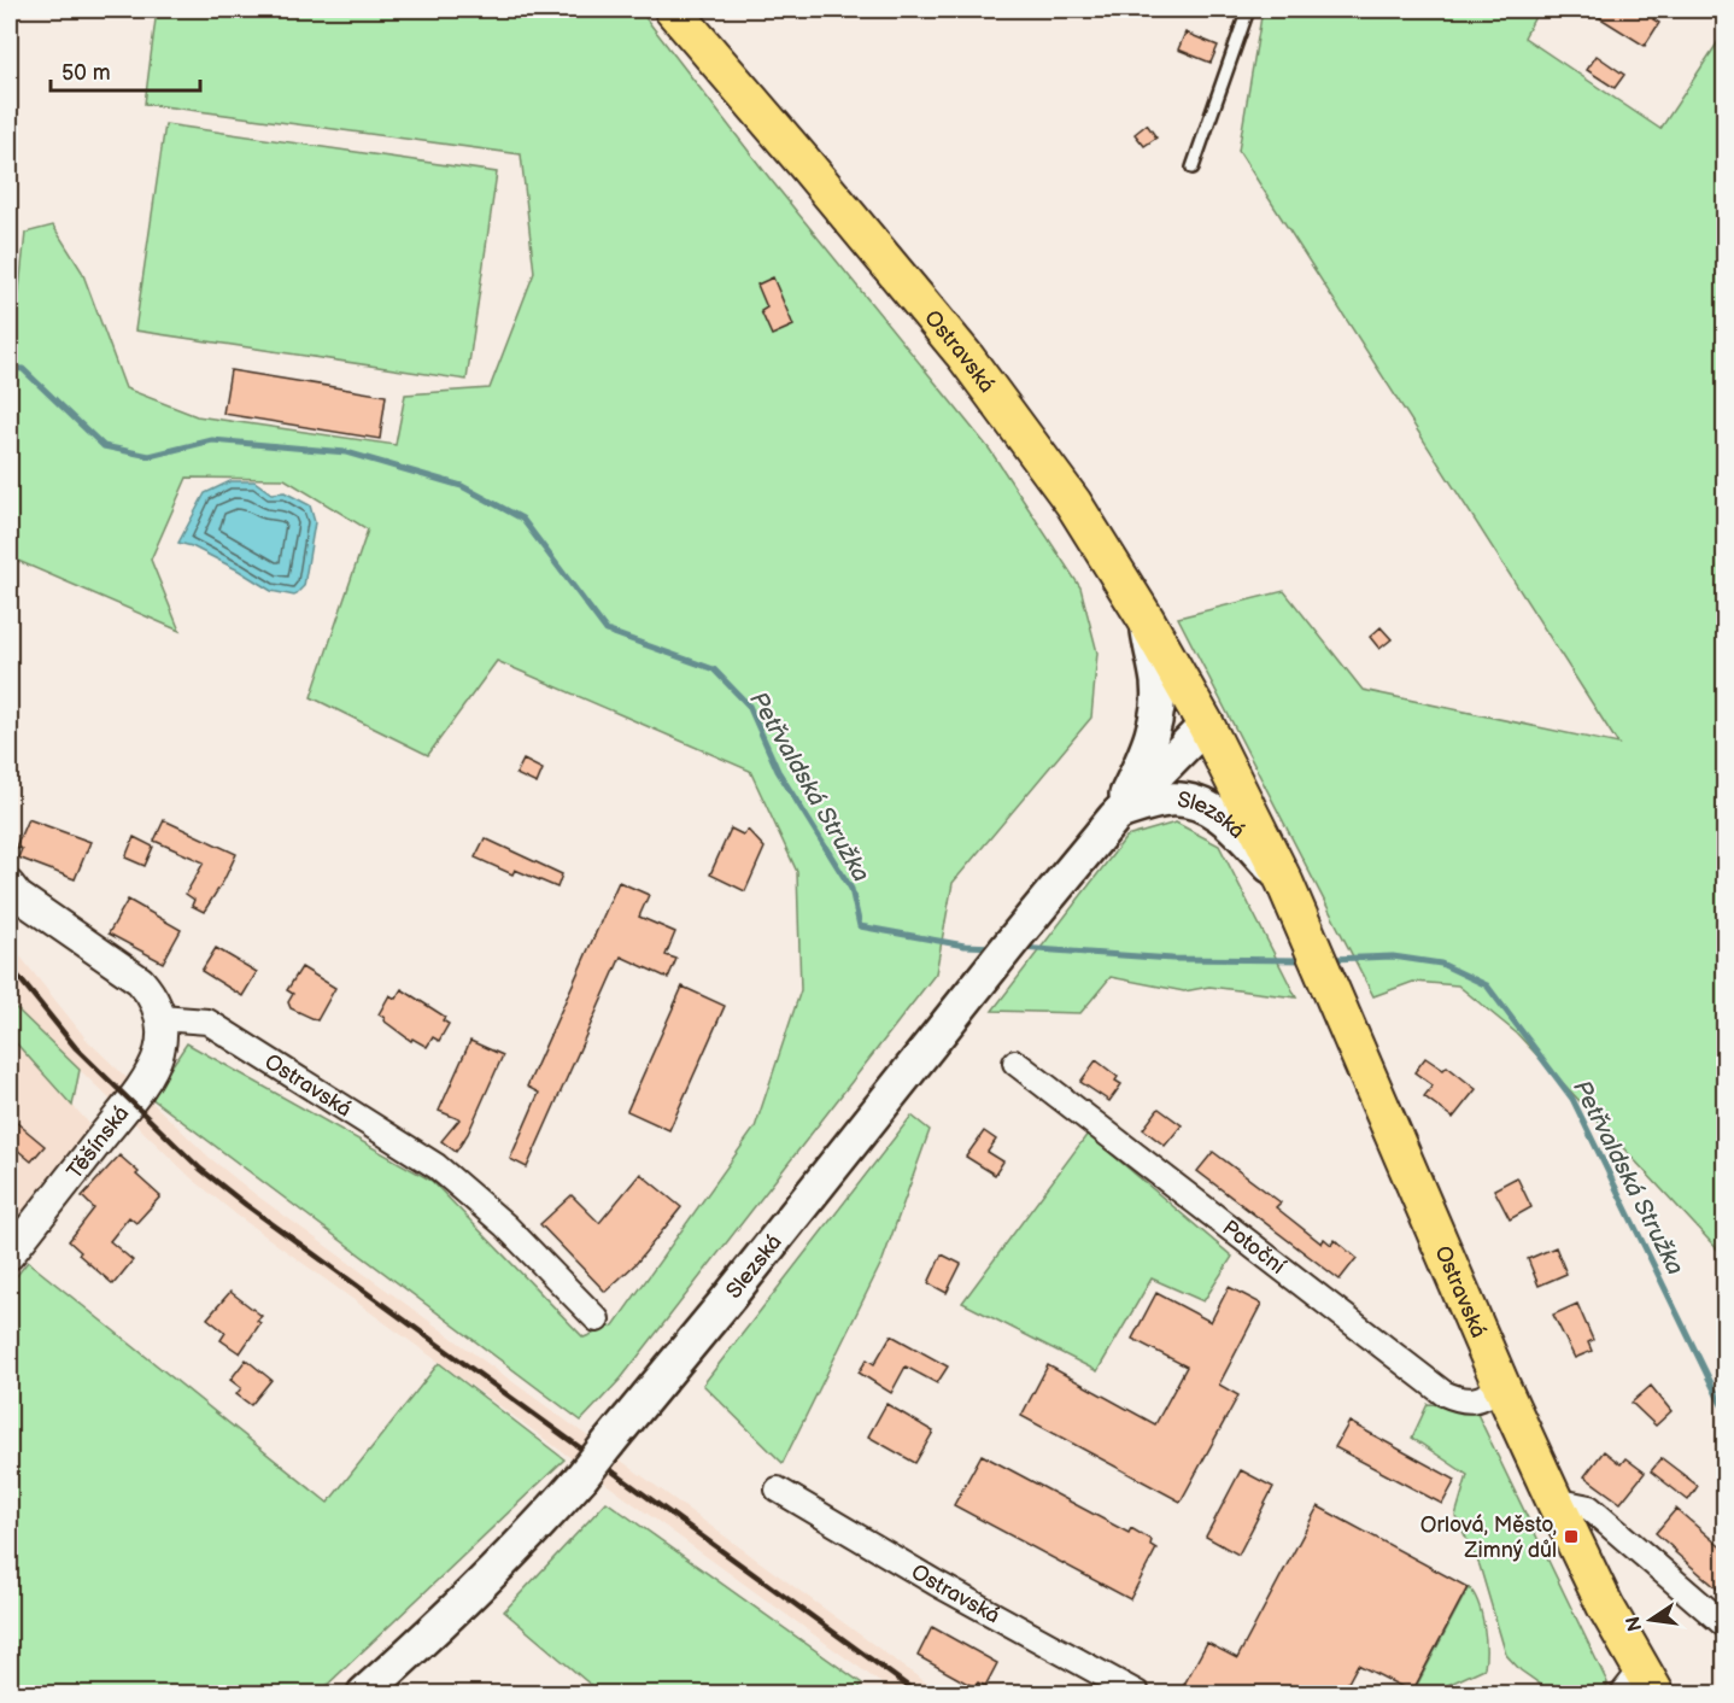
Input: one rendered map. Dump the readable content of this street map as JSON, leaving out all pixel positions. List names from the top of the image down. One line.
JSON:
{"streets":{"main road":["Ostravská","Slezská"],"street":["Těšínská","Potoční"]},"crossings":[["Ostravská","Slezská"],["Ostravská","Těšínská"],["Ostravská","Potoční"]],"water":["Petřvaldská Stružka"],"places":{"transit":["Orlová, Město, Zimný důl"]},"scale_bar":"50 m","north":"left"}
